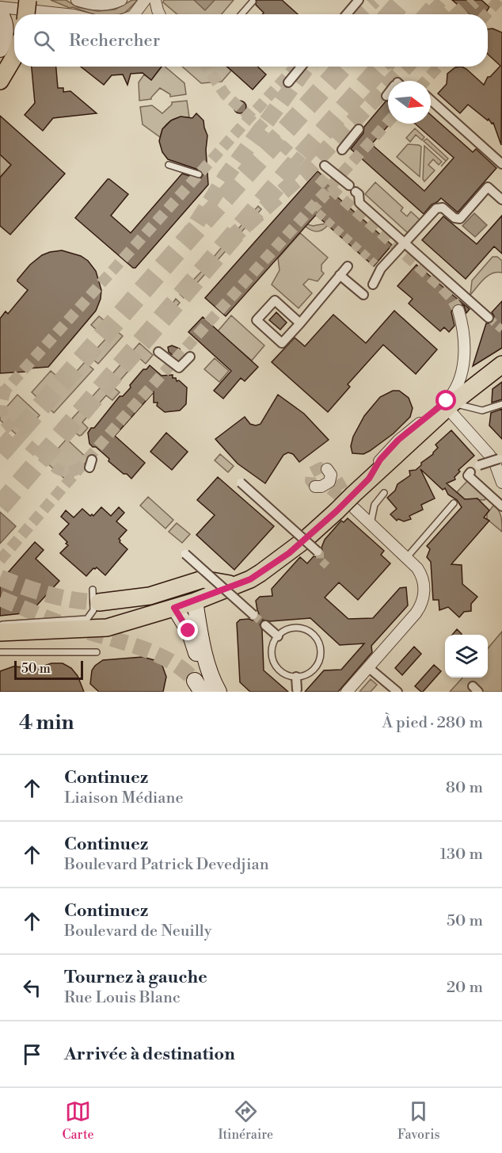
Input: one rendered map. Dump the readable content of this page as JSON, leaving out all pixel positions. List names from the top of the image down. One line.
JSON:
{"scale_bar":"50 m","north":"right","page":{"search":"Rechercher","scale":"50 m","heading":["4 min","À pied · 280 m"],"list":[["Continuez","Liaison Médiane","80 m"],["Continuez","Boulevard Patrick Devedjian","130 m"],["Continuez","Boulevard de Neuilly","50 m"],["Tournez à gauche","Rue Louis Blanc","20 m"],"Arrivée à destination"],"nav":["Carte","Itinéraire","Favoris"]}}
